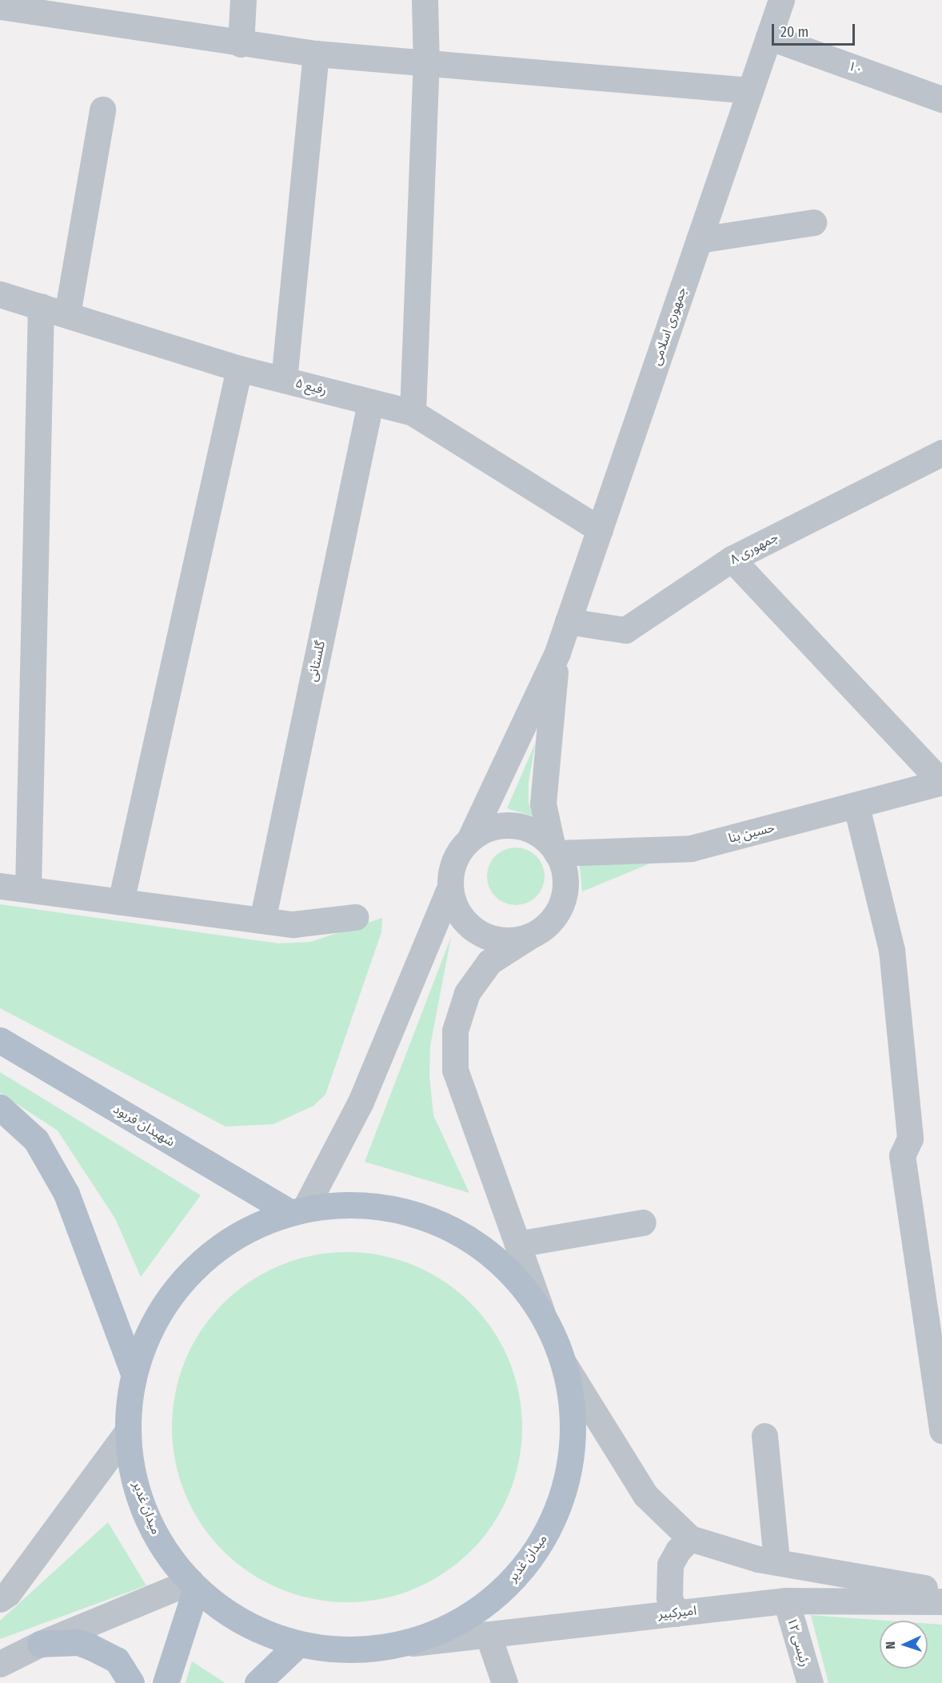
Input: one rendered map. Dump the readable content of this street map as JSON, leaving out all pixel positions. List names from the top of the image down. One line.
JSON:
{"streets":{"main road":["شهيدان فربود","میدان غدیر"],"street":["۱۰","جمهوری اسلامی","رفیع ۵","جمهوری ۸","گلستانی","حسین بنا","امیرکبیر","رئیسی ۱۲"]},"crossings":[["۱۰","جمهوری اسلامی"],["جمهوری اسلامی","رفیع ۵"],["جمهوری اسلامی","جمهوری ۸"],["رفیع ۵","گلستانی"],["شهيدان فربود","میدان غدیر"],["میدان غدیر","امیرکبیر"],["امیرکبیر","رئیسی ۱۲"]],"scale_bar":"20 m","north":"left"}
